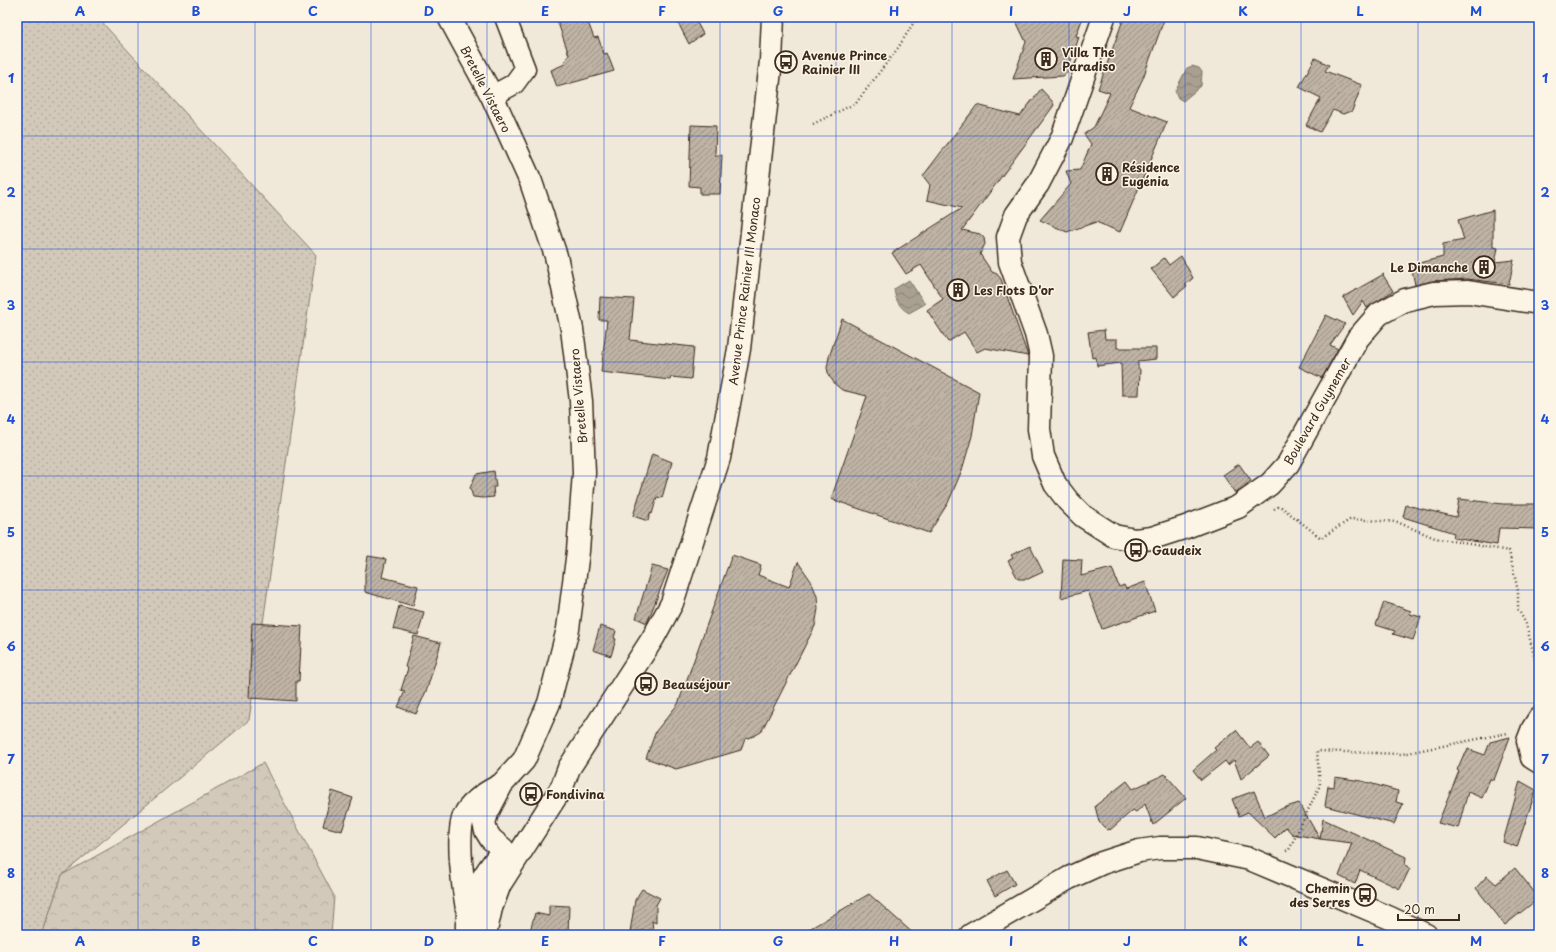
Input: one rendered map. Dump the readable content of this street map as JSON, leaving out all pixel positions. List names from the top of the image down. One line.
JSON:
{"streets":{"main road":["Bretelle Vistaero","Avenue Prince Rainier III Monaco","Boulevard Guynemer"]},"crossings":[["Bretelle Vistaero","Avenue Prince Rainier III Monaco"]],"places":{"building":["Villa The Paradiso","Résidence Eugénia","Le Dimanche","Les Flots D'or"],"bus stop":["Avenue Prince Rainier III","Gaudeix","Beauséjour","Fondivina","Chemin des Serres"]},"scale_bar":"20 m","grid":{"columns":["A","B","C","D","E","F","G","H","I","J","K","L","M"],"rows":["1","2","3","4","5","6","7","8"]}}
